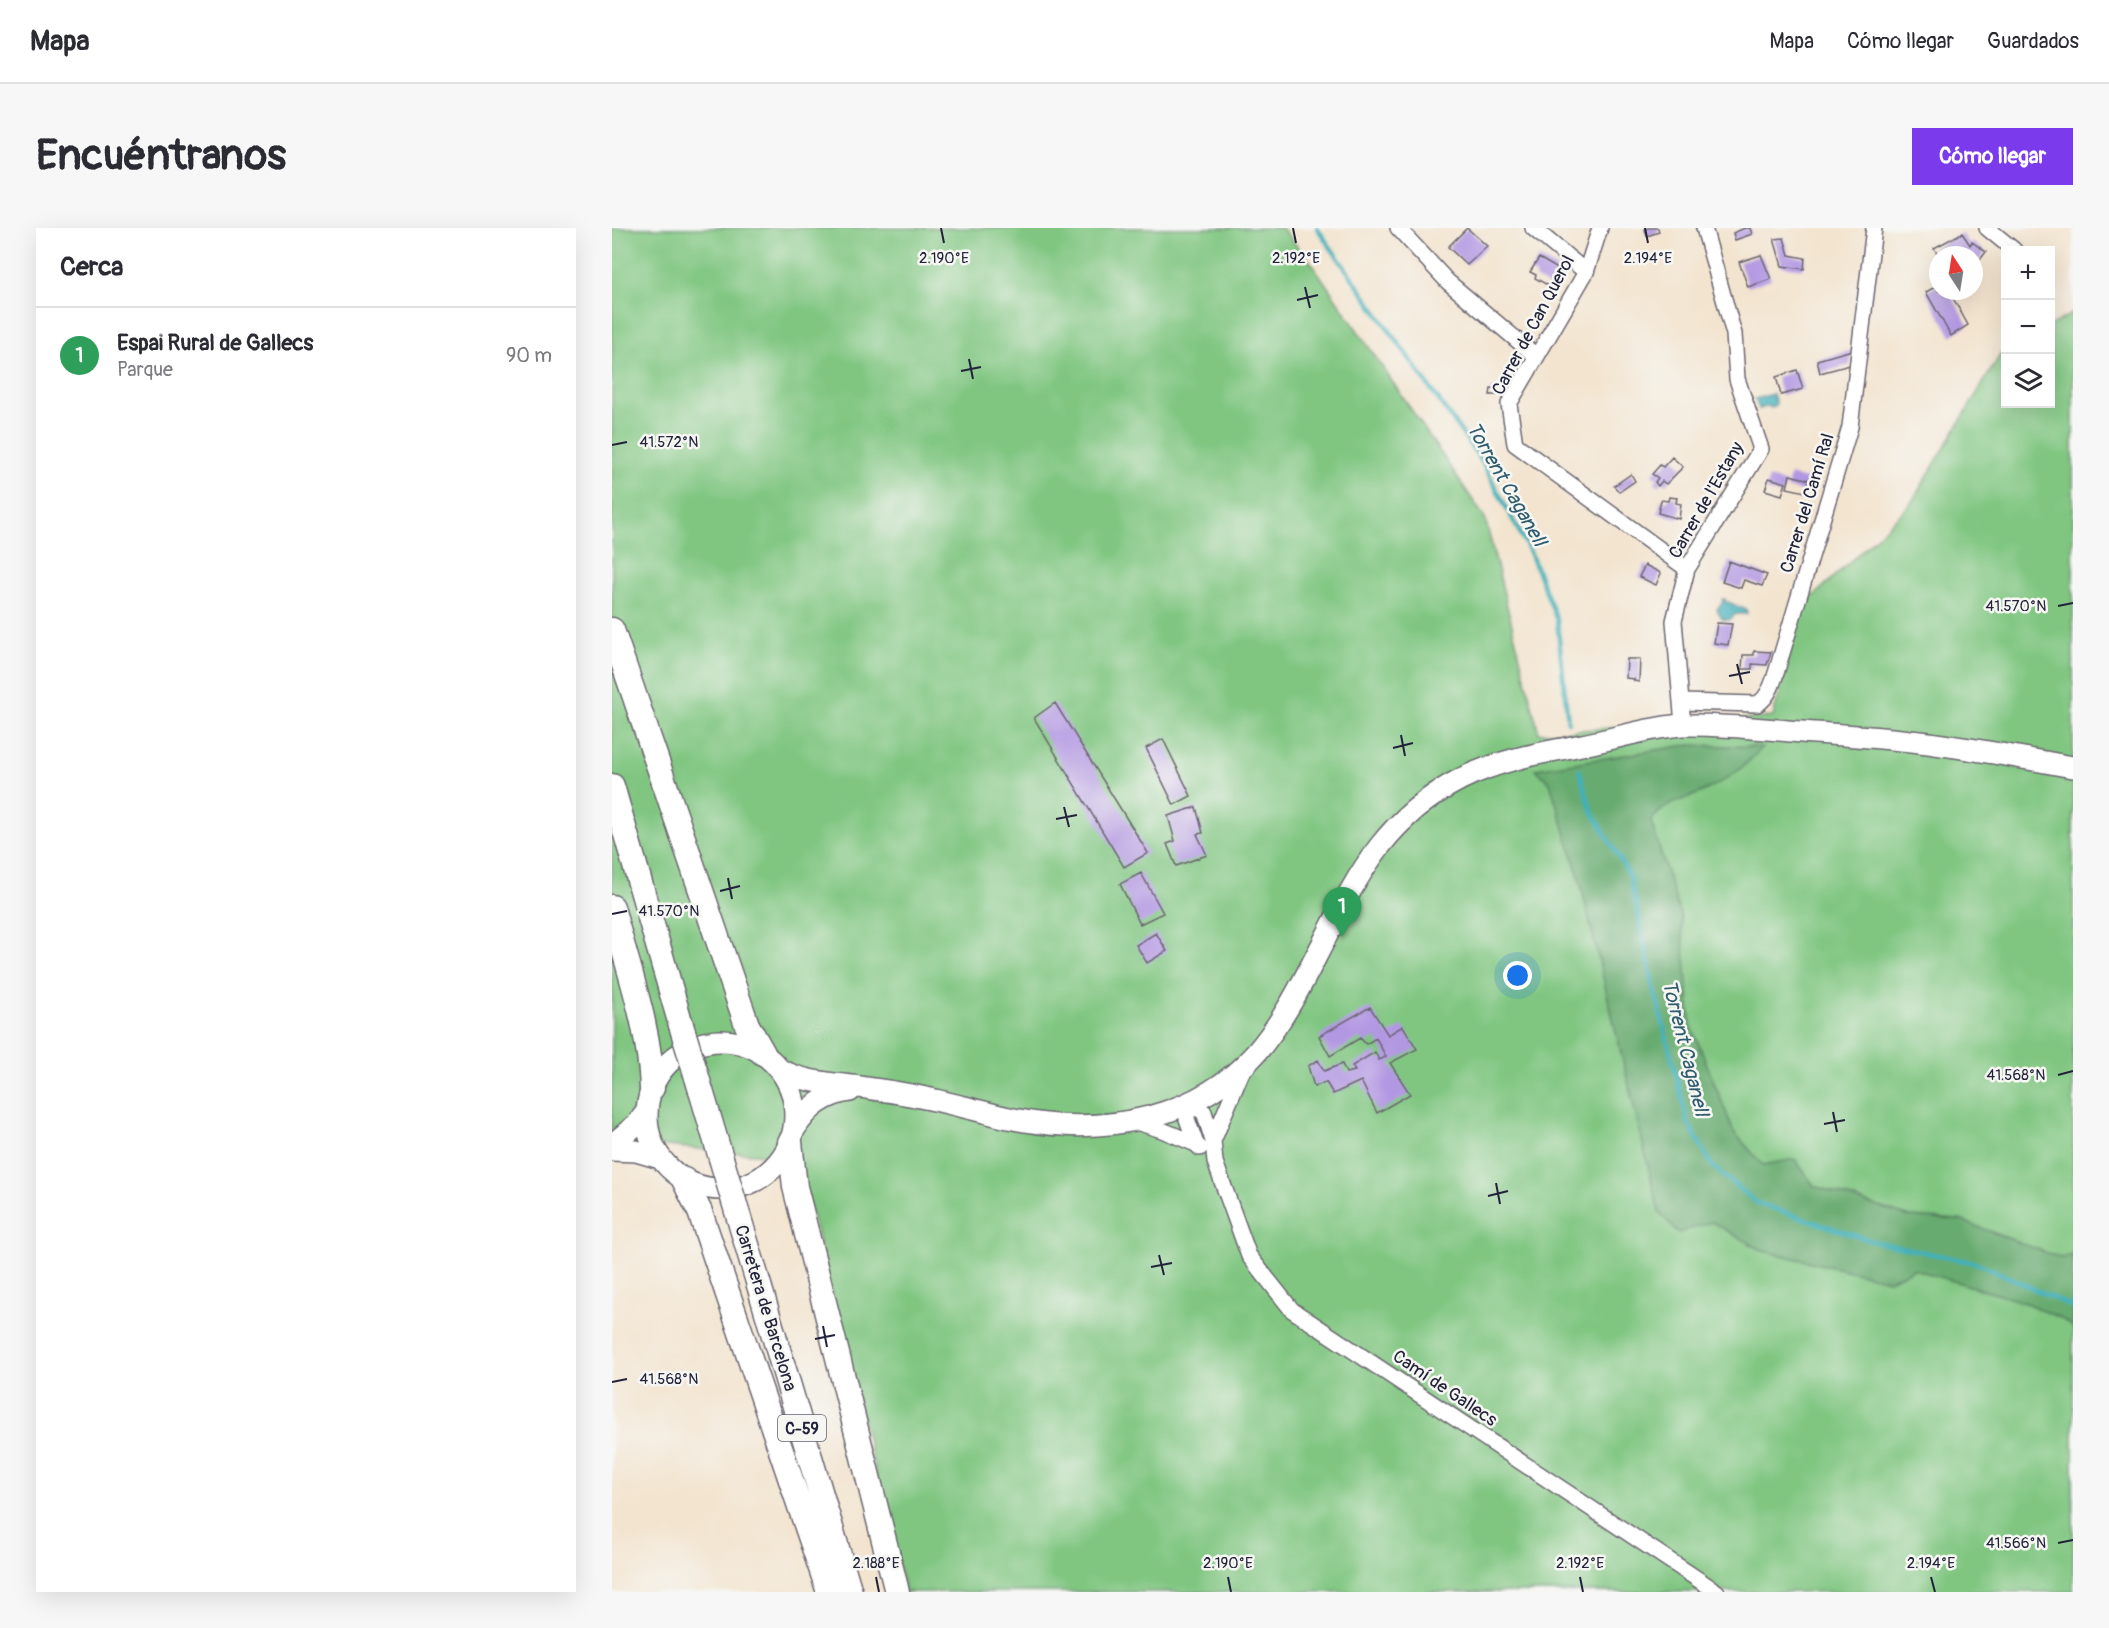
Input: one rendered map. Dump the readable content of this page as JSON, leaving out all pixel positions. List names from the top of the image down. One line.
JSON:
{"streets":{"highway":["Carretera de Barcelona","C-59"],"street":["Carrer de Can Querol","Carrer de l'Estany","Carrer del Camí Ral","Camí de Gallecs"]},"crossings":[["Carrer de Can Querol","Carrer de l'Estany"],["Carrer de l'Estany","Carrer del Camí Ral"]],"water":["Torrent Caganell"],"north":"top","page":{"header":"Mapa","nav":["Mapa","Cómo llegar","Guardados"],"buttons":"Cómo llegar","title":"Encuéntranos","heading":"Cerca","map_buttons":["+","−"],"list":[{"mark":"1","name":"Espai Rural de Gallecs","note":"Parque","value":"90 m"}],"pins":"1"},"coordinates":["2.190°E","2.192°E","2.194°E","41.572°N","41.570°N","41.568°N","41.566°N","2.188°E"]}
